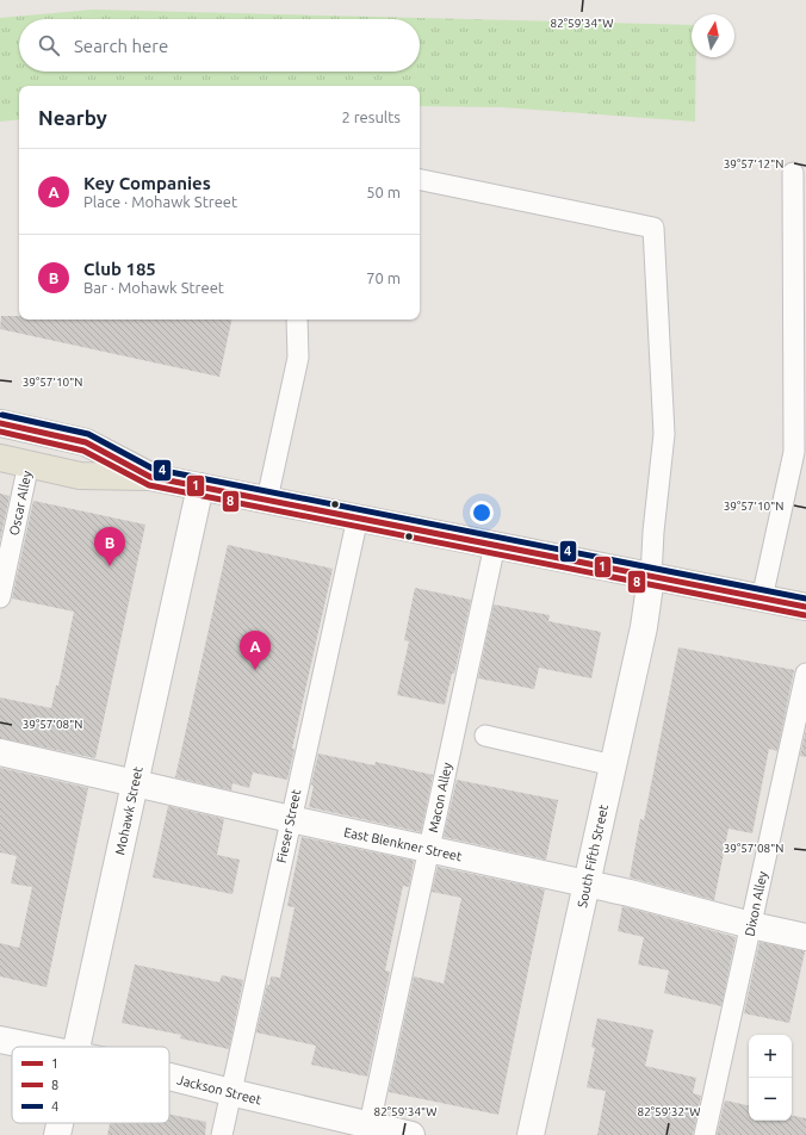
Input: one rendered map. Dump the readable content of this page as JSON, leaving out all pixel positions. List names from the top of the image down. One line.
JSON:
{"streets":{"street":["Mohawk Street","East Blenkner Street","South Fifth Street","Jackson Street"],"lane":["Oscar Alley","Macon Alley","Fieser Street","Dixon Alley"]},"crossings":[["Macon Alley","East Blenkner Street"],["Macon Alley","Jackson Street"],["Mohawk Street","East Blenkner Street"],["Fieser Street","East Blenkner Street"],["Fieser Street","Jackson Street"],["East Blenkner Street","South Fifth Street"],["East Blenkner Street","Dixon Alley"]],"lines":["transit line 4","transit line 1","transit line 8"],"legend":["1","8","4"],"north":"top","page":{"search":"Search here","heading":["Nearby","2 results"],"list":[{"mark":"A","name":"Key Companies","note":"Place · Mohawk Street","value":"50 m"},{"mark":"B","name":"Club 185","note":"Bar · Mohawk Street","value":"70 m"}],"pins":["B","A"],"map_buttons":["+","−"]},"coordinates":["82°59'34\"W","39°57'12\"N","39°57'10\"N","39°57'08\"N","82°59'32\"W"]}
